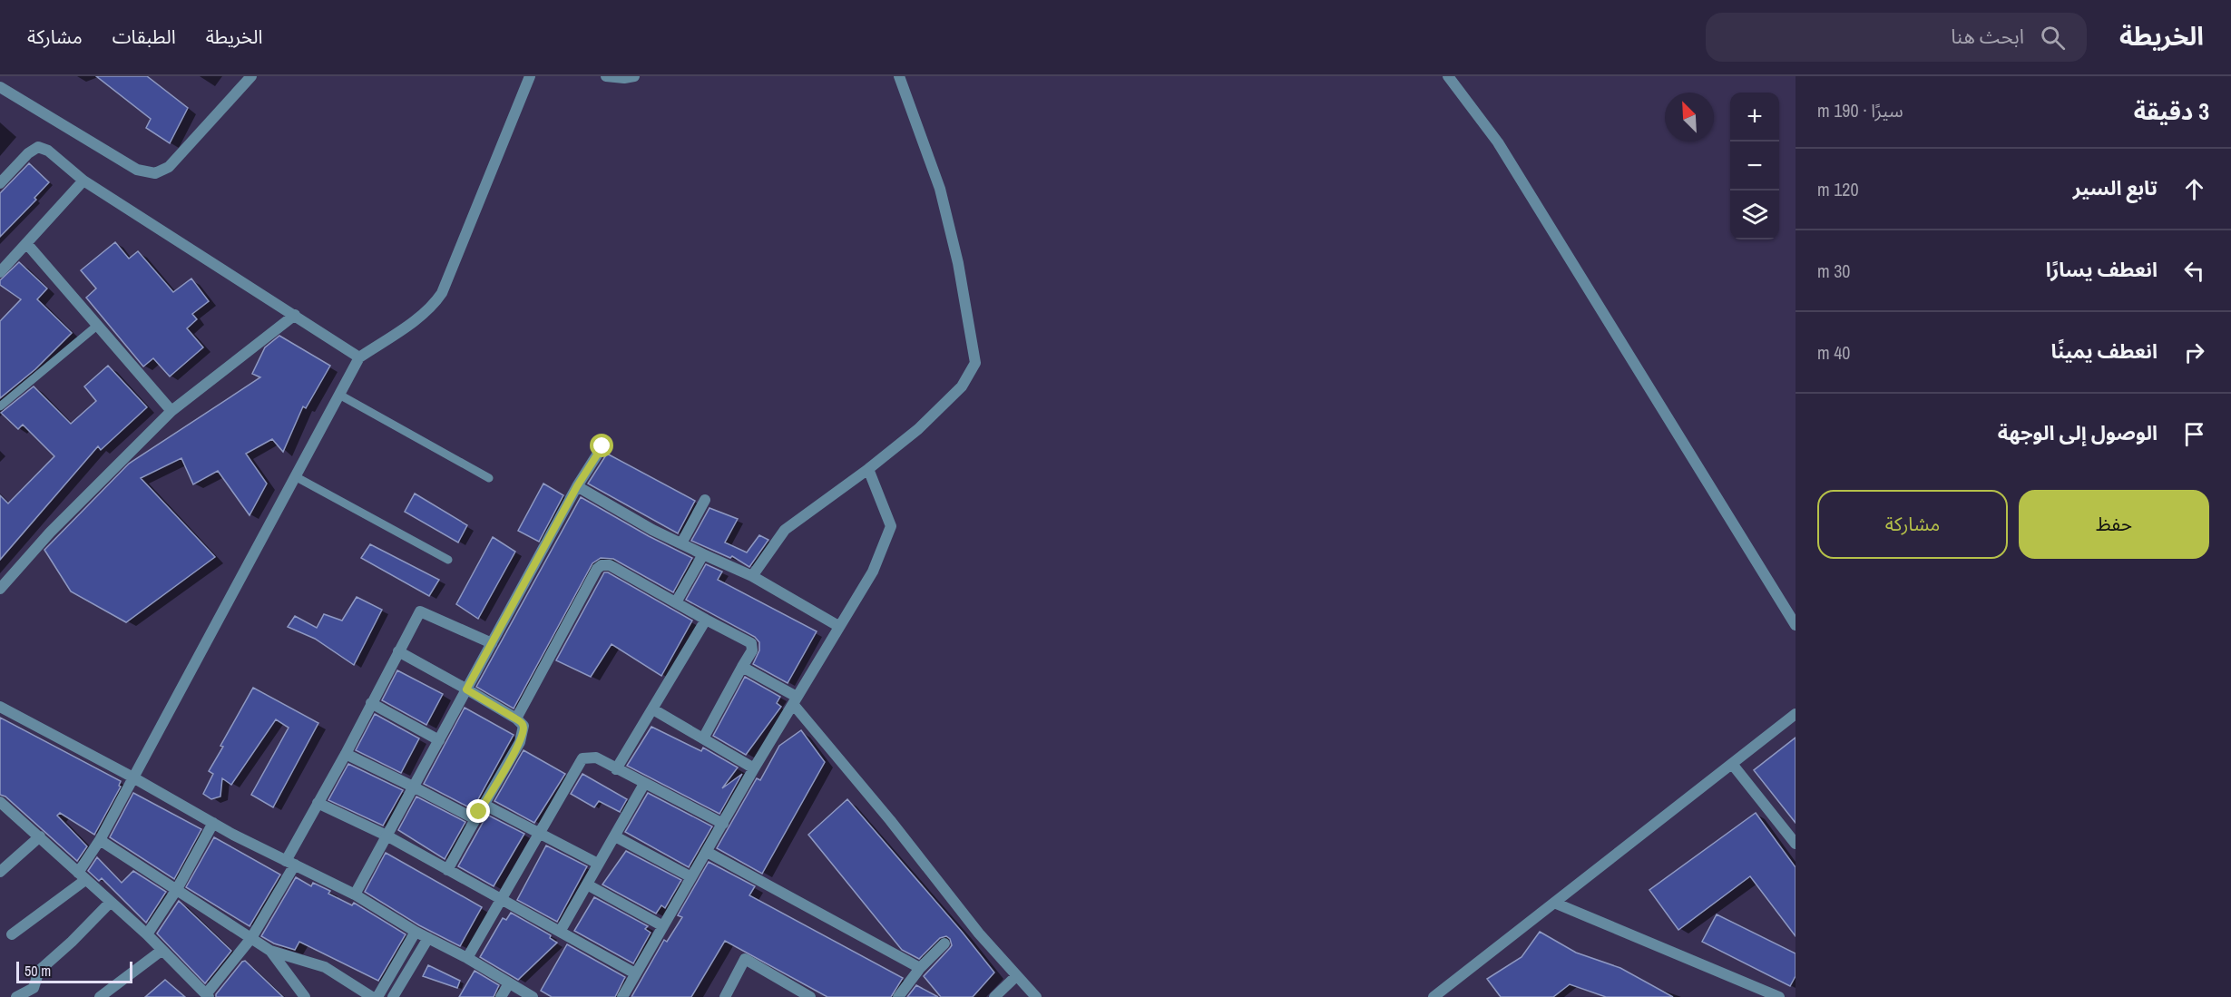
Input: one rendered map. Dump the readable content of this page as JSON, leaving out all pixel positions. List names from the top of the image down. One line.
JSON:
{"scale_bar":"50 m","north":"top left","page":{"header":"الخريطة","search":"ابحث هنا","nav":["الخريطة","الطبقات","مشاركة"],"heading":["3 دقيقة","سيرًا · 190 m"],"map_buttons":["+","−"],"list":[["تابع السير","120 m"],["انعطف يسارًا","30 m"],["انعطف يمينًا","40 m"],"الوصول إلى الوجهة"],"buttons":["حفظ","مشاركة"],"scale":"50 m"}}
